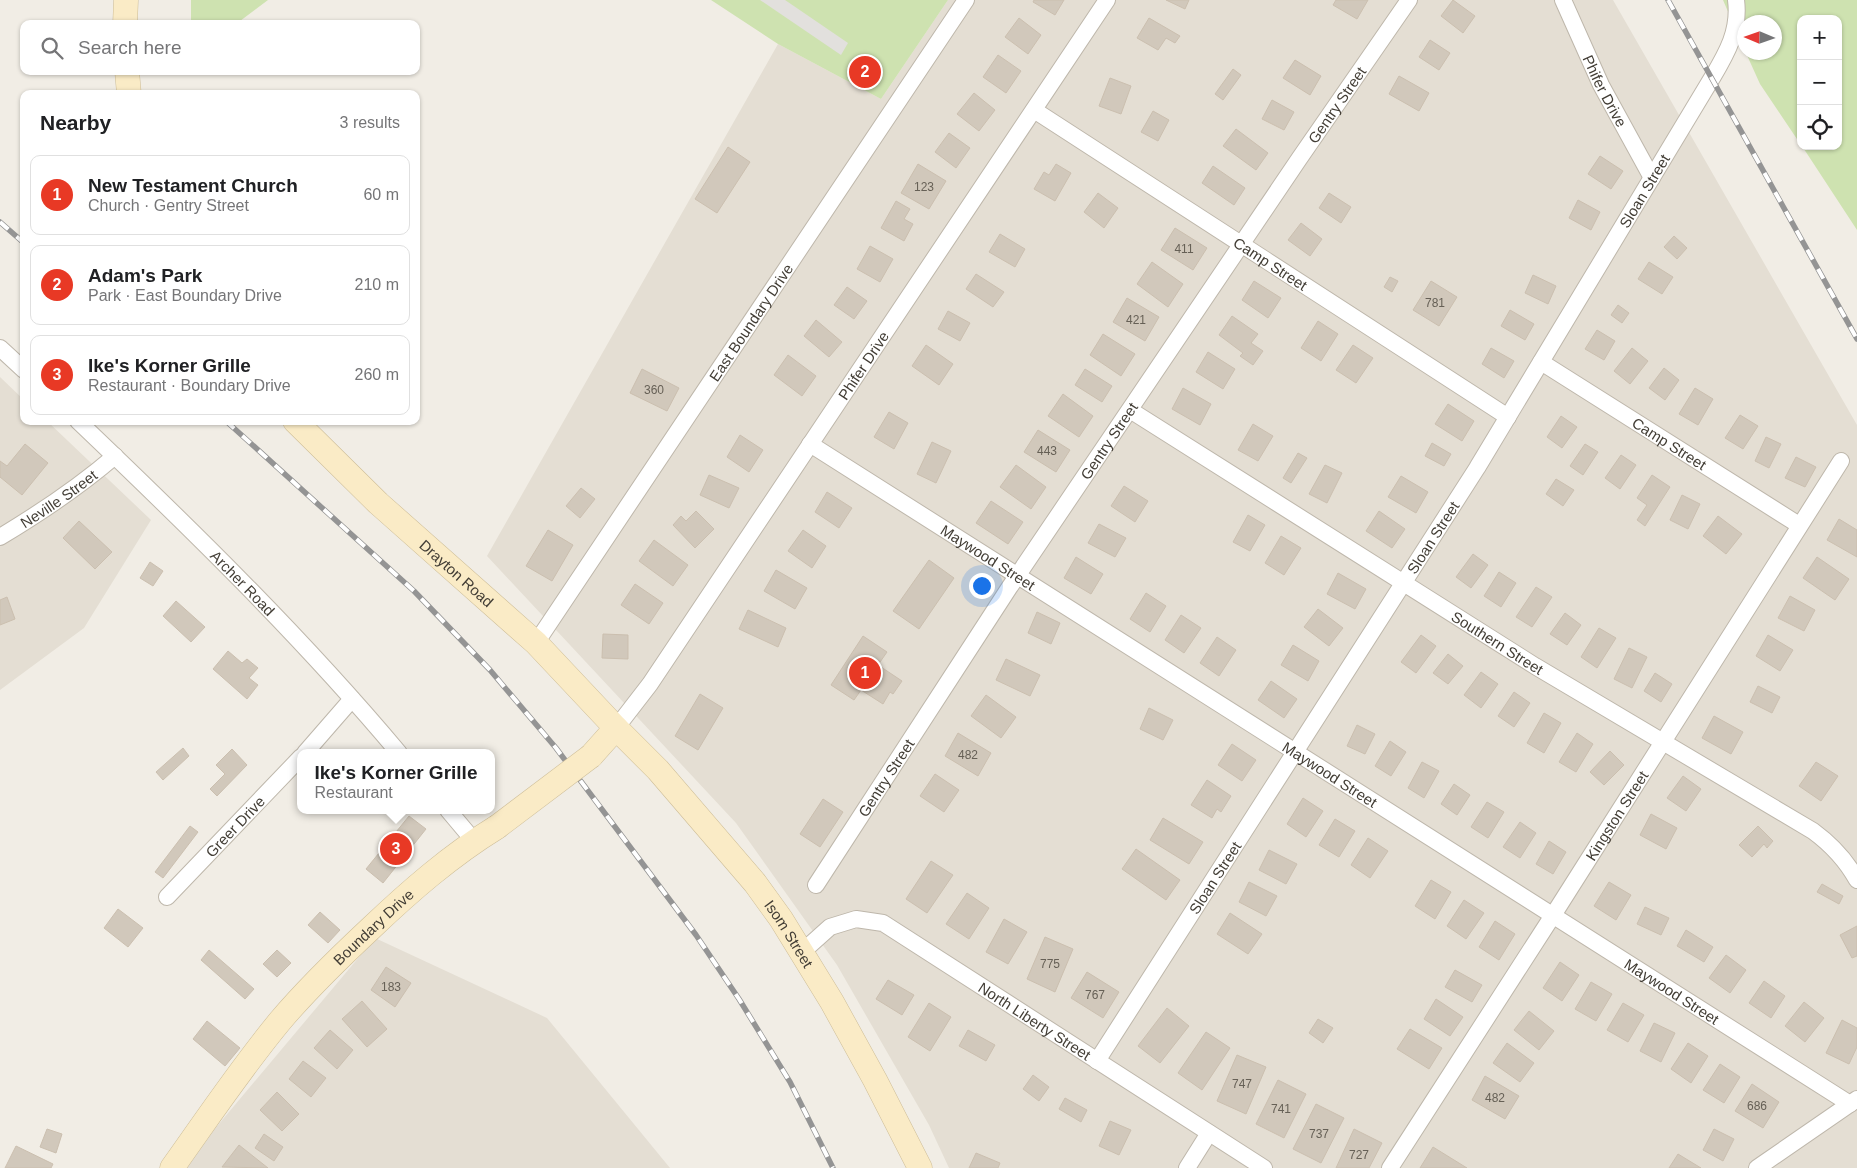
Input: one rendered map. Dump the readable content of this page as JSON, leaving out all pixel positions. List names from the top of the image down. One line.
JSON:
{"streets":{"main road":["Drayton Road","Boundary Drive","Isom Street"],"street":["Phifer Drive","Gentry Street","Sloan Street","Camp Street","East Boundary Drive","Neville Street","Maywood Street","Archer Road","Southern Street","Kingston Street","Greer Drive","North Liberty Street"]},"crossings":[["Phifer Drive","Sloan Street"],["Phifer Drive","Camp Street"],["Phifer Drive","Maywood Street"],["Phifer Drive","Drayton Road"],["Phifer Drive","Boundary Drive"],["Phifer Drive","Isom Street"],["Gentry Street","Camp Street"],["Gentry Street","Maywood Street"],["Gentry Street","Southern Street"],["Sloan Street","Camp Street"],["Sloan Street","Maywood Street"],["Sloan Street","Southern Street"],["Sloan Street","North Liberty Street"],["Camp Street","Kingston Street"],["East Boundary Drive","Drayton Road"],["Neville Street","Archer Road"],["Maywood Street","Kingston Street"],["Drayton Road","Boundary Drive"],["Drayton Road","Isom Street"],["Southern Street","Kingston Street"],["Boundary Drive","Isom Street"],["Isom Street","North Liberty Street"]],"house_numbers":["123","411","781","421","360","443","482","775","183","767","747","482","686","741","737","727"],"north":"left","page":{"map_buttons":["+","−"],"search":"Search here","pins":["2","1","3"],"heading":["Nearby","3 results"],"list":[{"mark":"1","name":"New Testament Church","note":"Church · Gentry Street","value":"60 m"},{"mark":"2","name":"Adam's Park","note":"Park · East Boundary Drive","value":"210 m"},{"mark":"3","name":"Ike's Korner Grille","note":"Restaurant · Boundary Drive","value":"260 m"}],"popup":["Ike's Korner Grille","Restaurant"]}}
